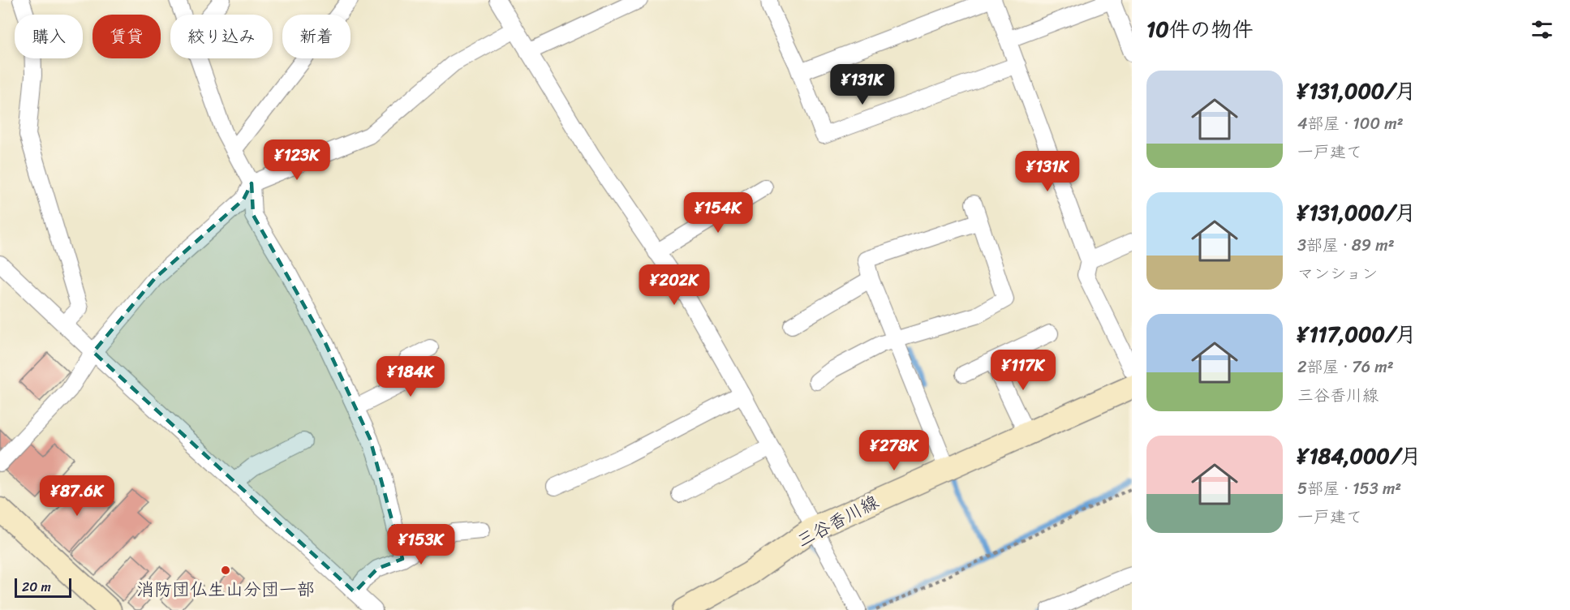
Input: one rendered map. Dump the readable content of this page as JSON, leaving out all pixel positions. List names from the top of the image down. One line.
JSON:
{"streets":{"main road":["三谷香川線"]},"places":["消防団仏生山分団一部"],"scale_bar":"20 m","page":{"heading":"10件の物件","chip":["購入","賃貸","絞り込み","新着"],"list":[{"name":"¥131,000/月","note":"4部屋 · 100 m² · 一戸建て"},{"name":"¥131,000/月","note":"3部屋 · 89 m² · マンション"},{"name":"¥117,000/月","note":"2部屋 · 76 m² · 三谷香川線"},{"name":"¥184,000/月","note":"5部屋 · 153 m² · 一戸建て"}],"price":["¥131K","¥123K","¥131K","¥154K","¥202K","¥117K","¥184K","¥278K","¥87.6K","¥153K"],"scale":"20 m"}}
